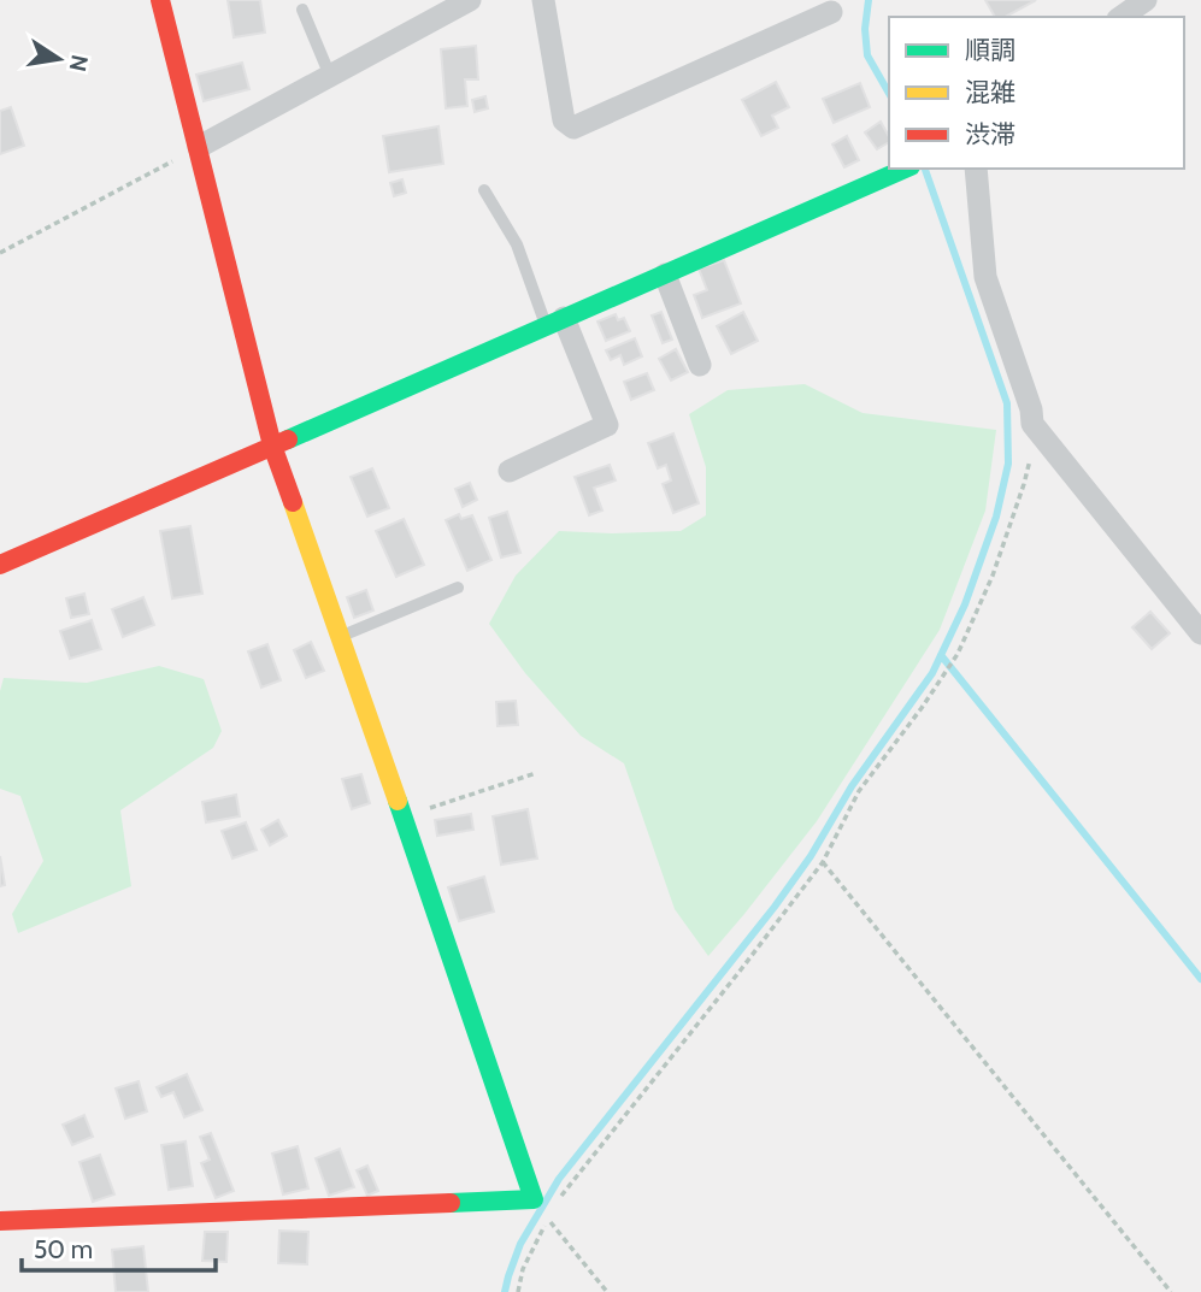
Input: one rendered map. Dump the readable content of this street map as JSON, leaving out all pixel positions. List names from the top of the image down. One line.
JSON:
{"legend":["順調","混雑","渋滞"],"scale_bar":"50 m","north":"right"}
